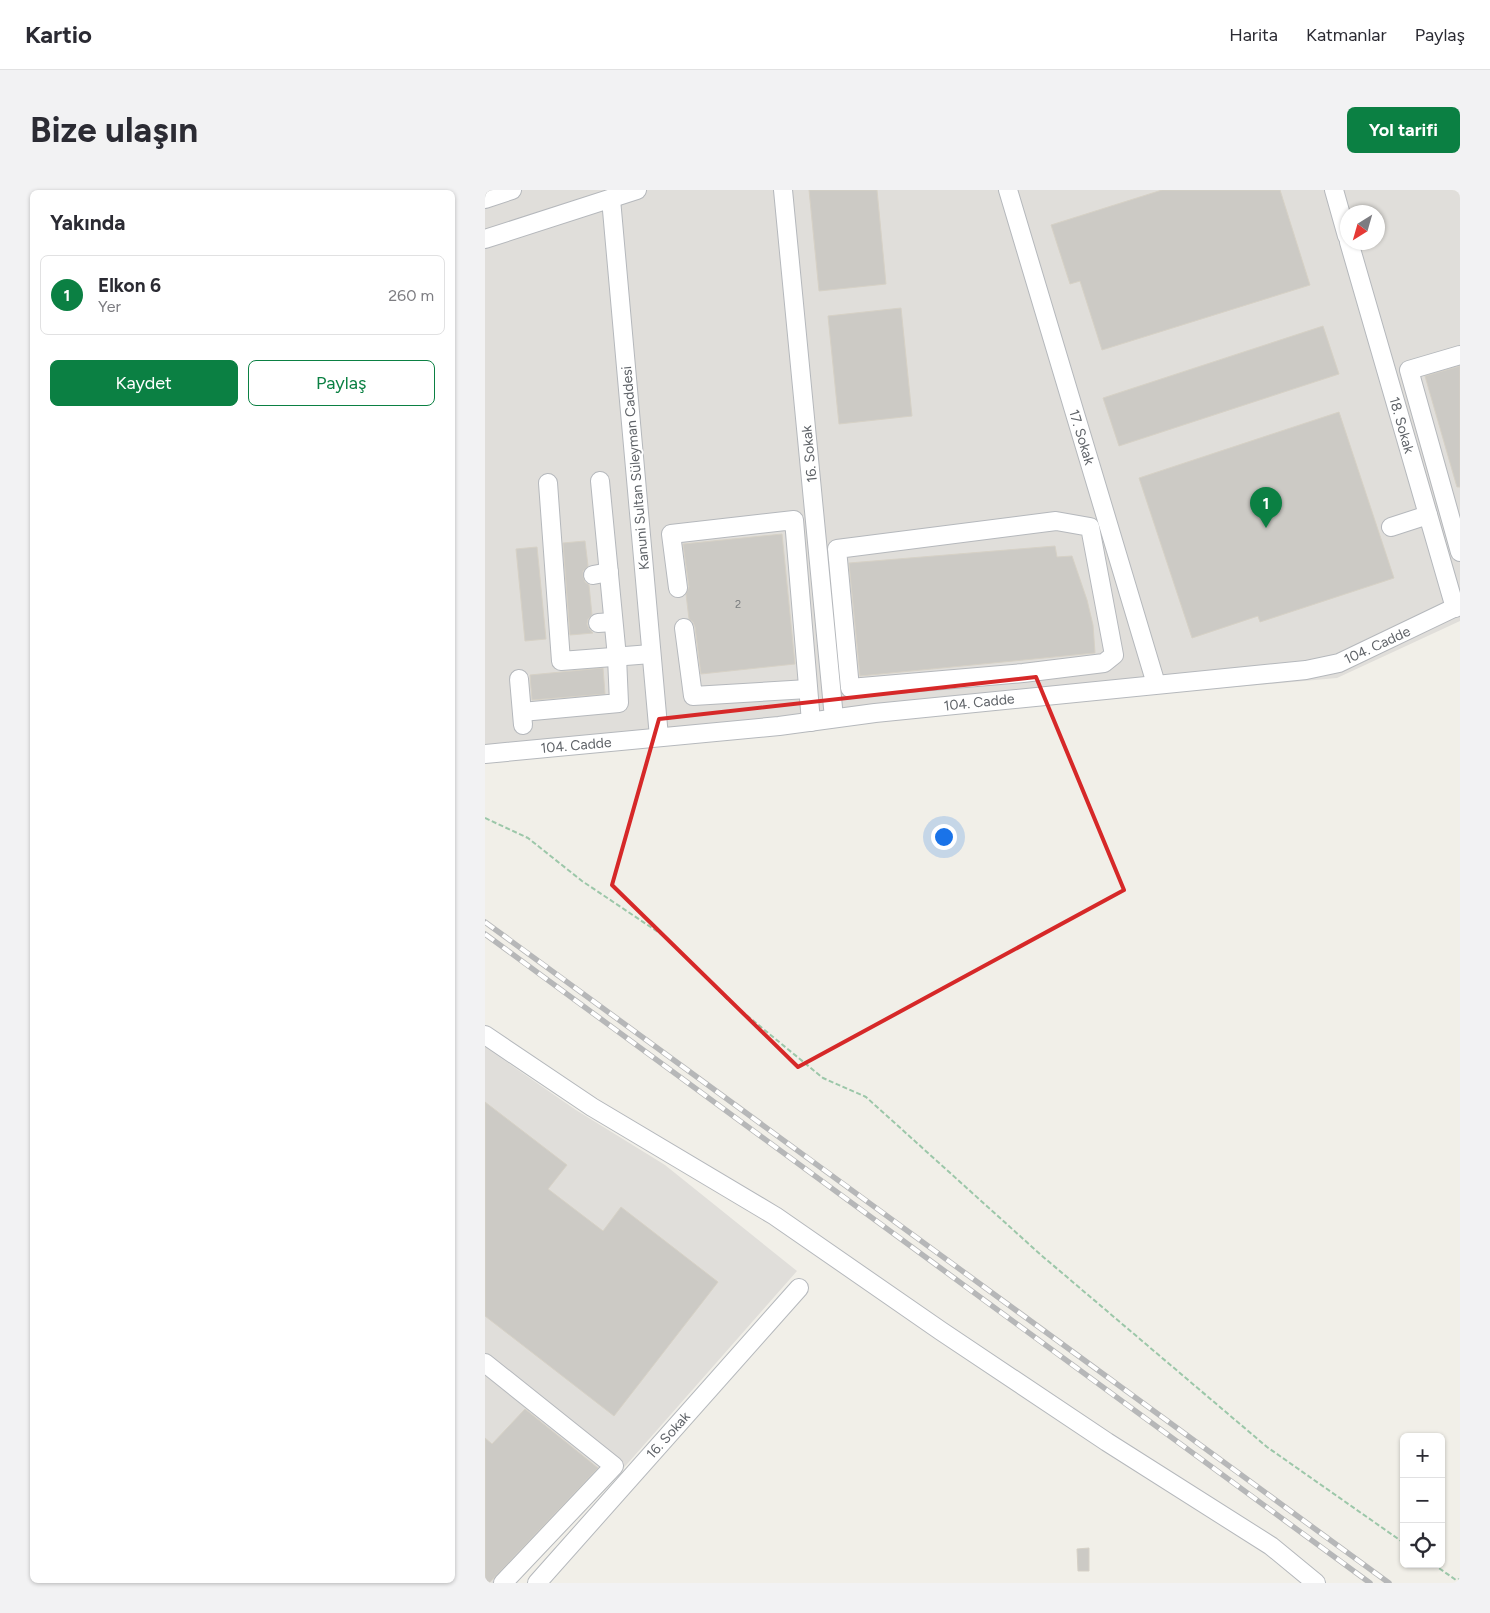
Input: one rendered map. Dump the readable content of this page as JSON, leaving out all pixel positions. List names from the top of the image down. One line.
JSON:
{"streets":{"street":["18. Sokak","17. Sokak","16. Sokak","Kanuni Sultan Süleyman Caddesi","104. Cadde"]},"crossings":[["18. Sokak","104. Cadde"],["17. Sokak","104. Cadde"],["16. Sokak","104. Cadde"],["Kanuni Sultan Süleyman Caddesi","104. Cadde"]],"house_numbers":["2"],"north":"bottom left","page":{"header":"Kartio","nav":["Harita","Katmanlar","Paylaş"],"buttons":["Yol tarifi",["Kaydet","Paylaş"]],"title":"Bize ulaşın","heading":"Yakında","list":[{"mark":"1","name":"Elkon 6","note":"Yer","value":"260 m"}],"pins":"1","map_buttons":["+","−"]}}
